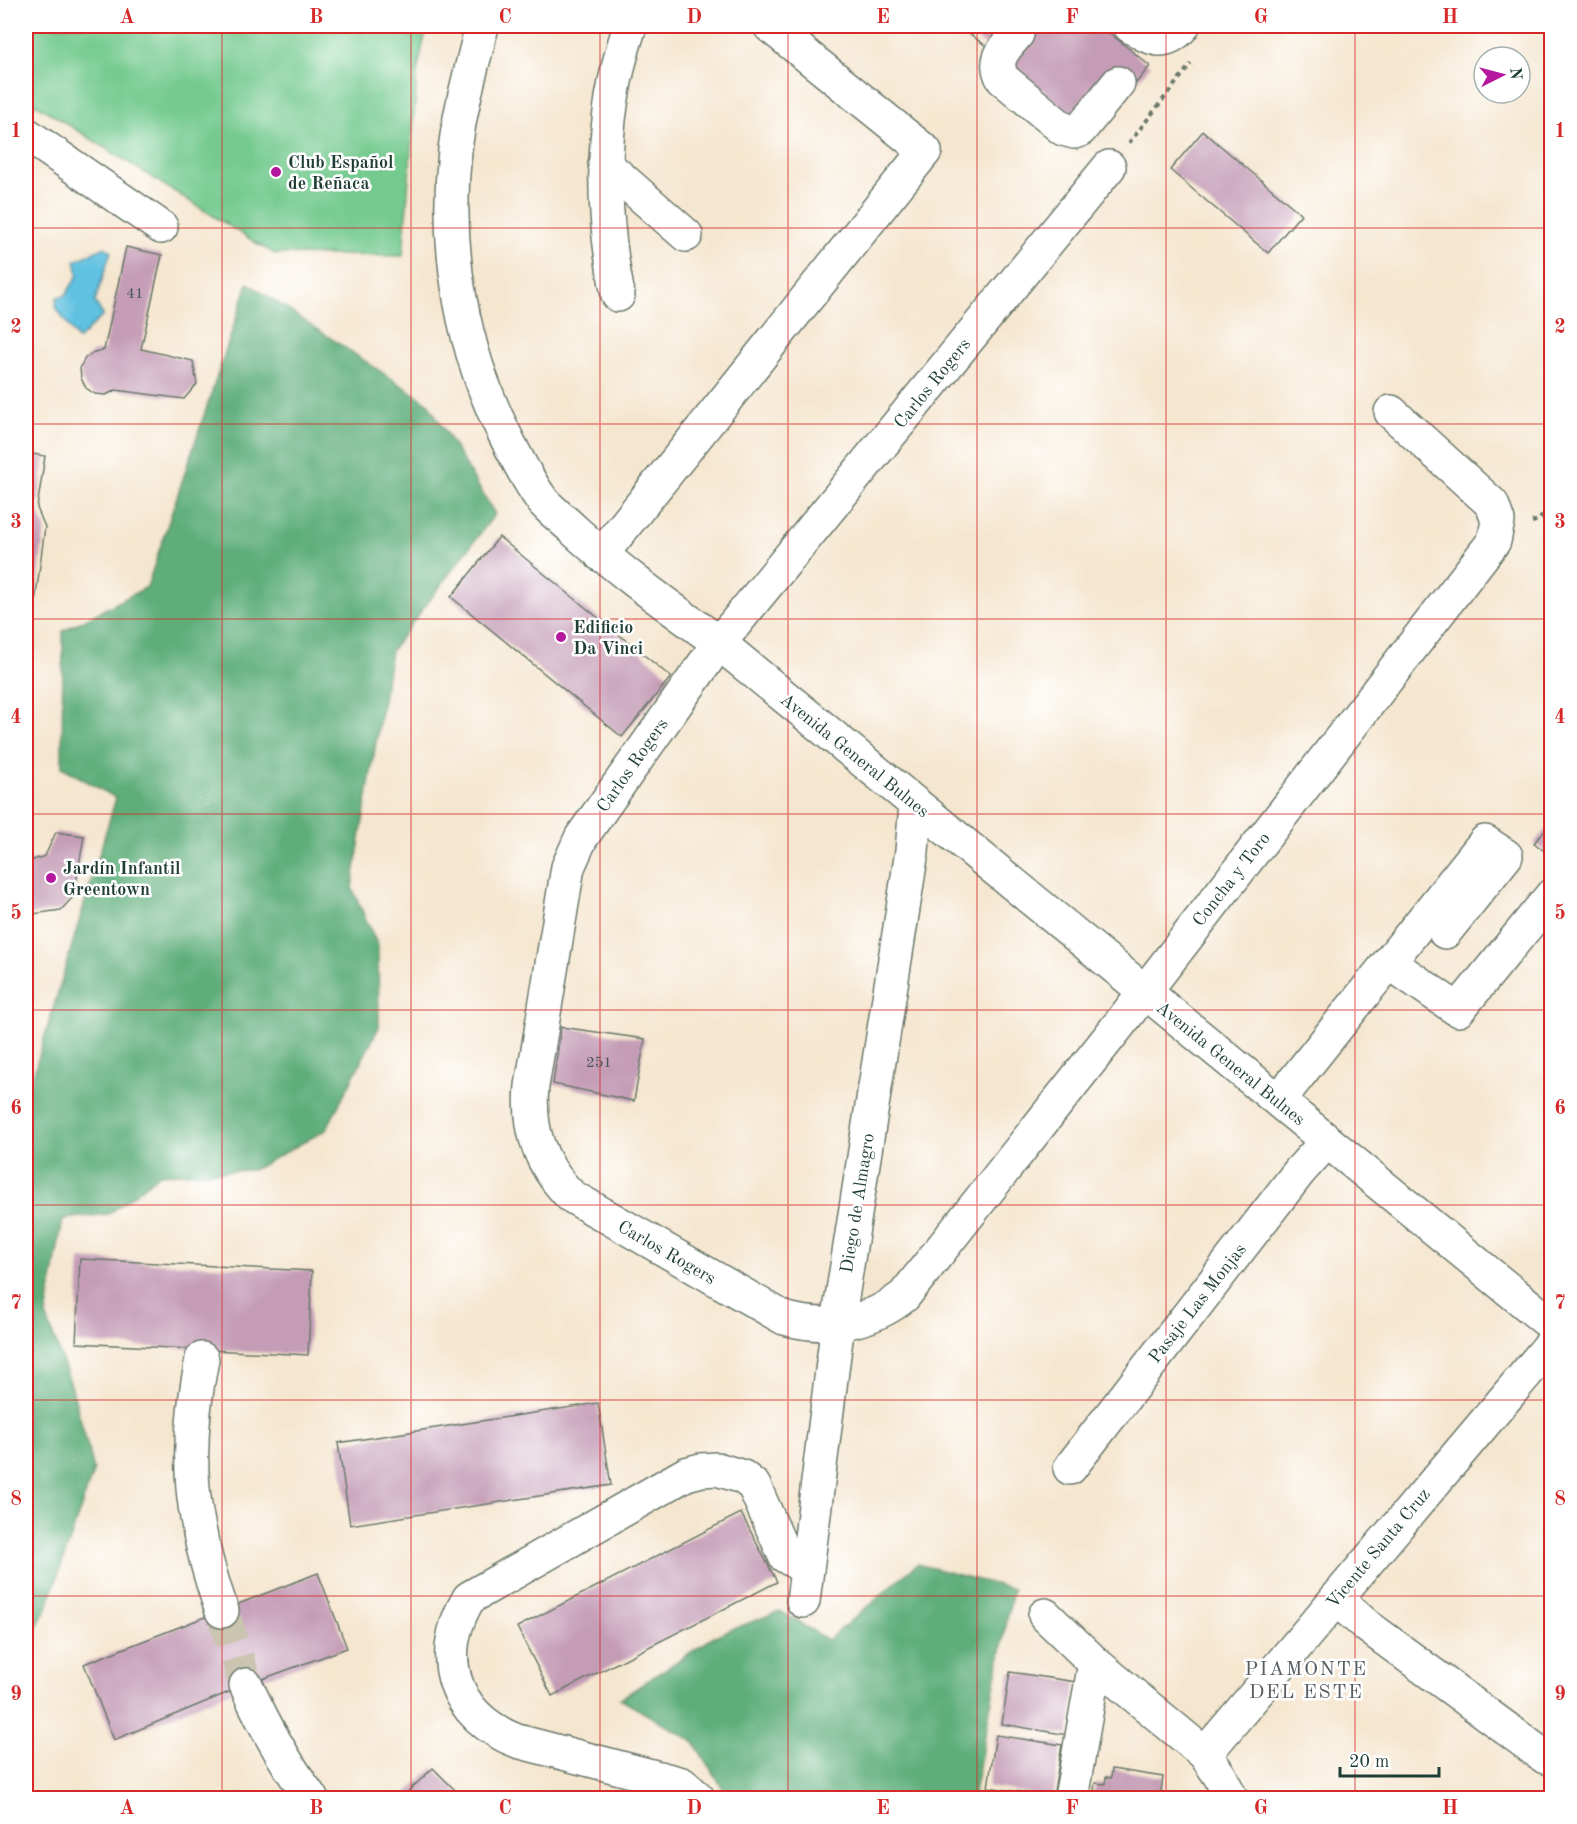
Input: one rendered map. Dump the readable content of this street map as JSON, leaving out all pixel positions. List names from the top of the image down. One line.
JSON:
{"streets":{"street":["Carlos Rogers","Avenida General Bulnes","Concha y Toro","Diego de Almagro","Pasaje Las Monjas","Vicente Santa Cruz"]},"crossings":[["Carlos Rogers","Avenida General Bulnes"],["Carlos Rogers","Concha y Toro"],["Carlos Rogers","Diego de Almagro"],["Avenida General Bulnes","Concha y Toro"],["Avenida General Bulnes","Diego de Almagro"],["Avenida General Bulnes","Pasaje Las Monjas"],["Concha y Toro","Diego de Almagro"]],"districts":["PIAMONTE DEL ESTE"],"places":["Club Español de Reñaca","Edificio Da Vinci","Jardín Infantil Greentown"],"house_numbers":["41","251"],"scale_bar":"20 m","north":"right","grid":{"columns":["A","B","C","D","E","F","G","H"],"rows":["1","2","3","4","5","6","7","8","9"]}}
